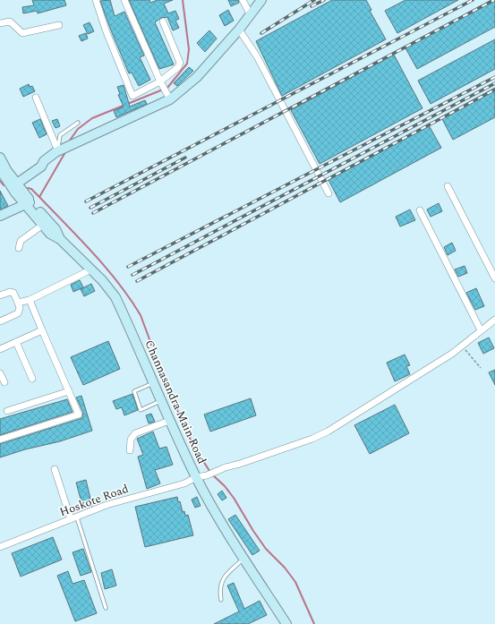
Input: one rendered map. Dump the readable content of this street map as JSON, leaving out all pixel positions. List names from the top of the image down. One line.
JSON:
{"streets":{"main road":["Channasandra Main Road"],"street":["Hoskote Road"]},"crossings":[["Channasandra Main Road","Hoskote Road"]]}
